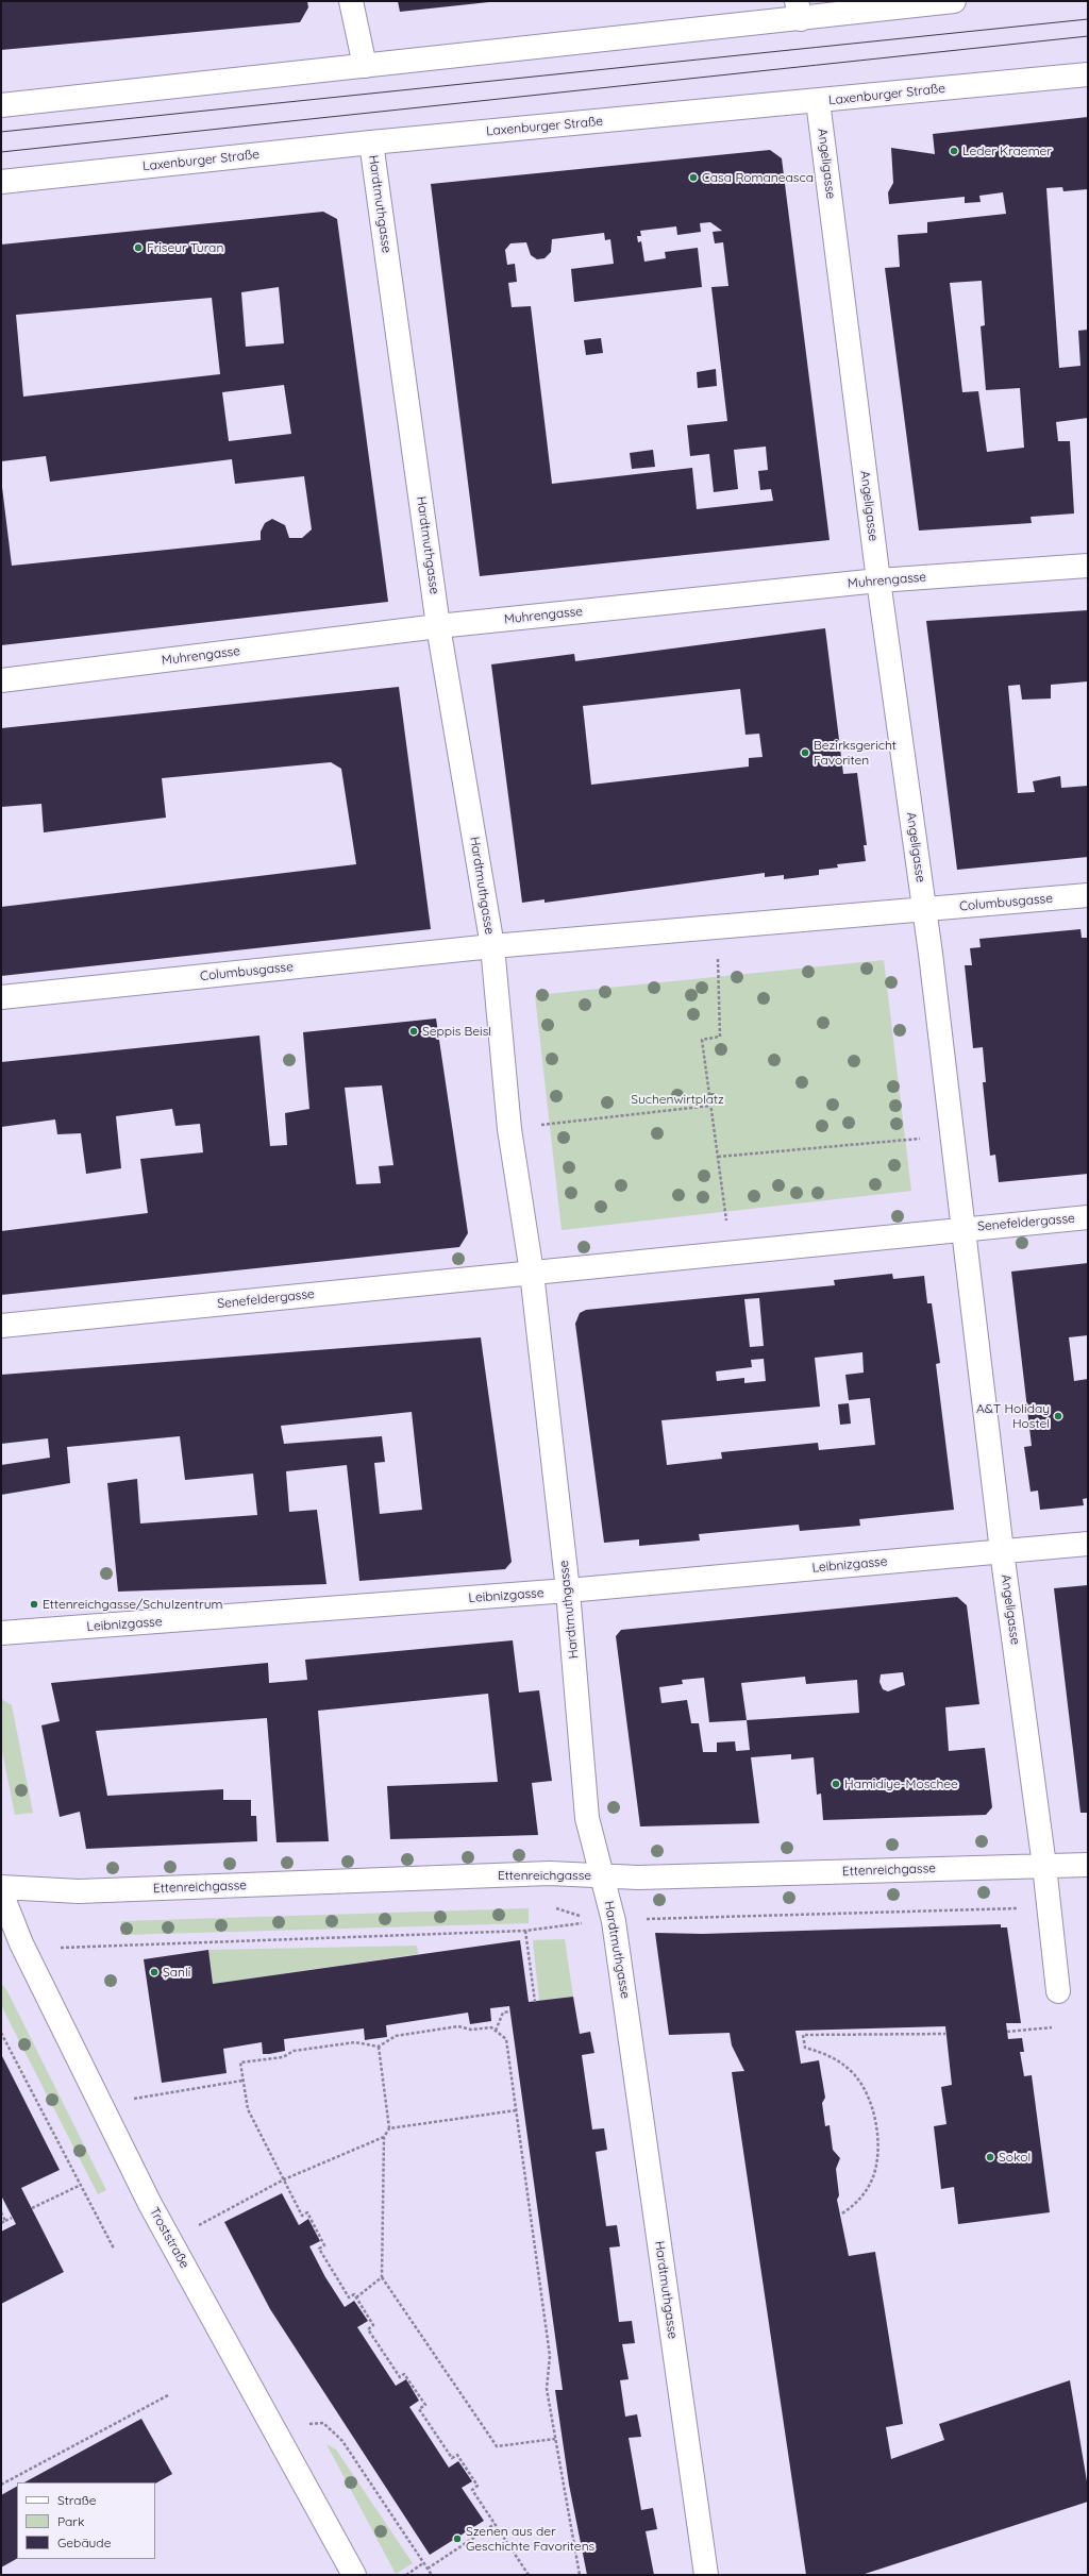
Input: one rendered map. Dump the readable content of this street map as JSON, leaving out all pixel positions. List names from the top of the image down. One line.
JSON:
{"streets":{"street":["Laxenburger Straße","Angeligasse","Hardtmuthgasse","Muhrengasse","Columbusgasse","Senefeldergasse","Leibnizgasse","Ettenreichgasse","Troststraße"]},"crossings":[["Laxenburger Straße","Angeligasse"],["Laxenburger Straße","Hardtmuthgasse"],["Angeligasse","Muhrengasse"],["Angeligasse","Columbusgasse"],["Angeligasse","Senefeldergasse"],["Angeligasse","Leibnizgasse"],["Angeligasse","Ettenreichgasse"],["Hardtmuthgasse","Muhrengasse"],["Hardtmuthgasse","Columbusgasse"],["Hardtmuthgasse","Senefeldergasse"],["Hardtmuthgasse","Leibnizgasse"],["Hardtmuthgasse","Ettenreichgasse"]],"parks":["Suchenwirtplatz"],"places":["Leder Kraemer","Casa Romaneasca","Friseur Turan","Bezirksgericht Favoriten","Seppis Beisl","A&T Holiday Hostel","Ettenreichgasse/Schulzentrum","Hamidiye-Moschee","Şanli","Sokol","Szenen aus der Geschichte Favoritens"],"legend":["Straße","Park","Gebäude"]}
